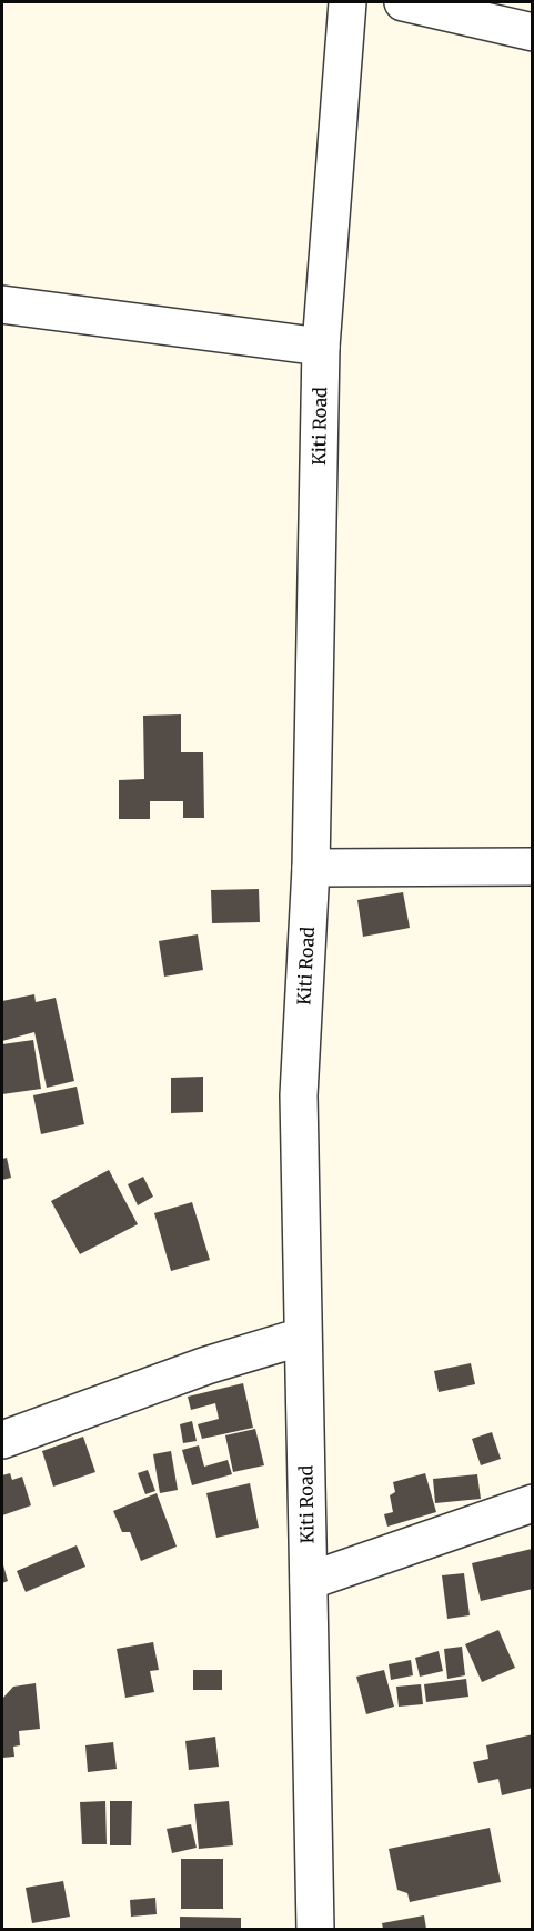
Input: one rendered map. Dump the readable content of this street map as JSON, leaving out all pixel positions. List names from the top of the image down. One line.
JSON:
{"streets":{"street":["Kiti Road"]}}
